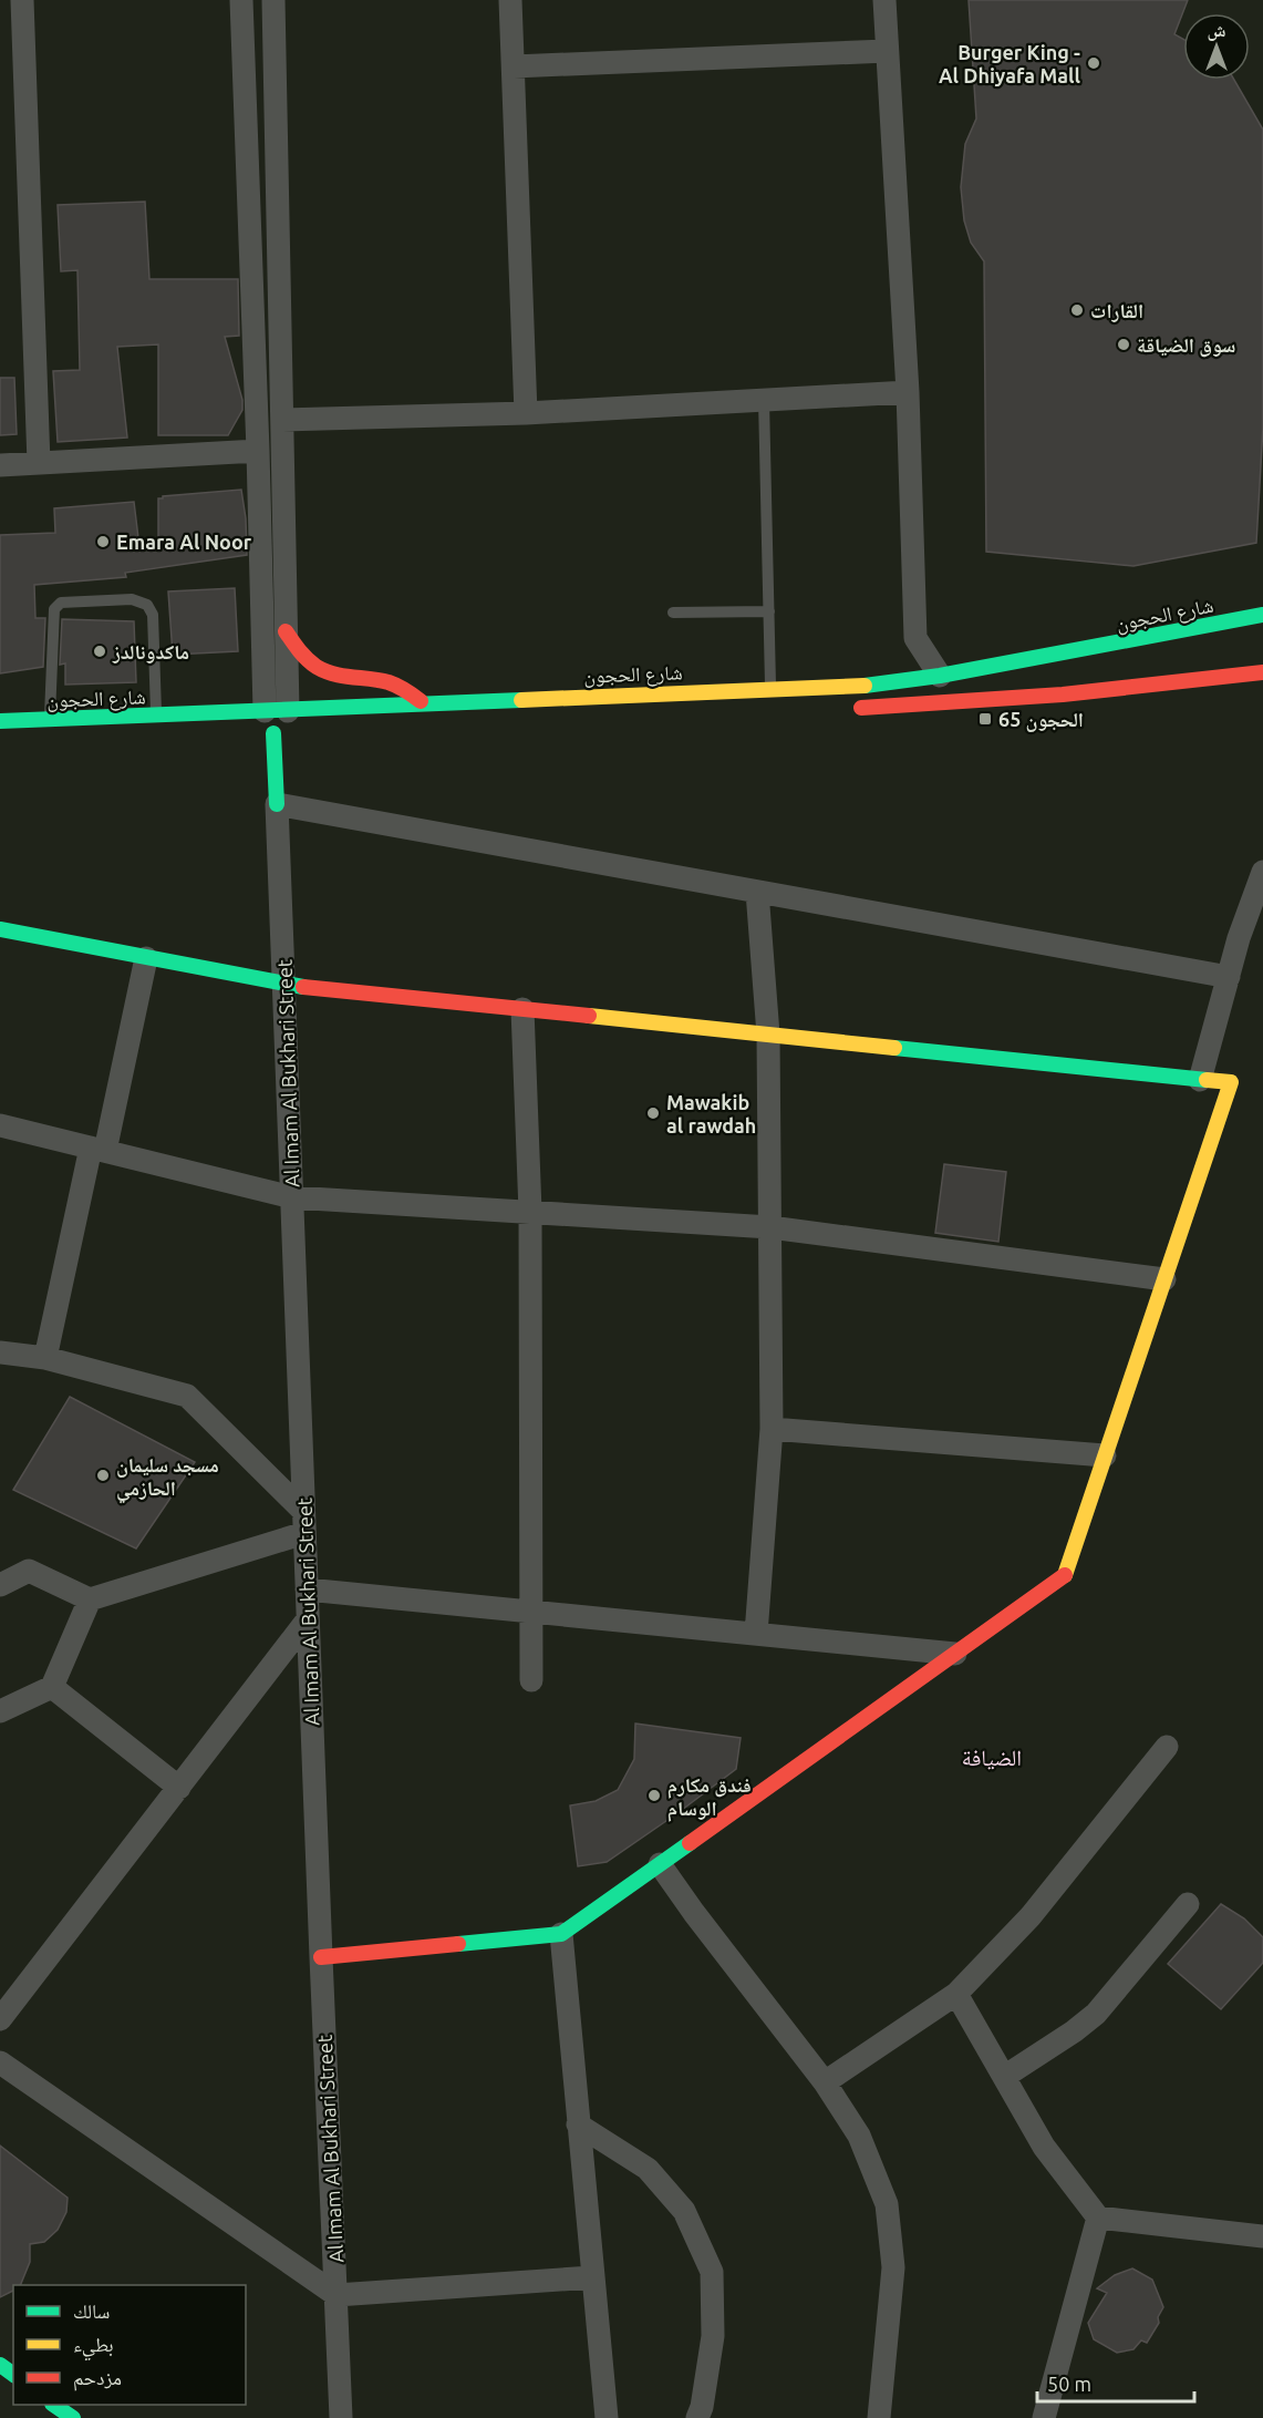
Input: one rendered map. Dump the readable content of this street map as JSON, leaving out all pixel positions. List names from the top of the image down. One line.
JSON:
{"streets":{"street":["شارع الحجون","Al Imam Al Bukhari Street"]},"districts":["الضيافة"],"places":{"other":["Burger King - Al Dhiyafa Mall","القارات","سوق الضياقة","Emara Al Noor","ماكدونالدز","Mawakib al rawdah","مسجد سليمان الحازمي","فندق مكارم الوسام"],"transit":["الحجون 65"]},"legend":["سالك","بطيء","مزدحم"],"scale_bar":"50 m","north":"top"}
